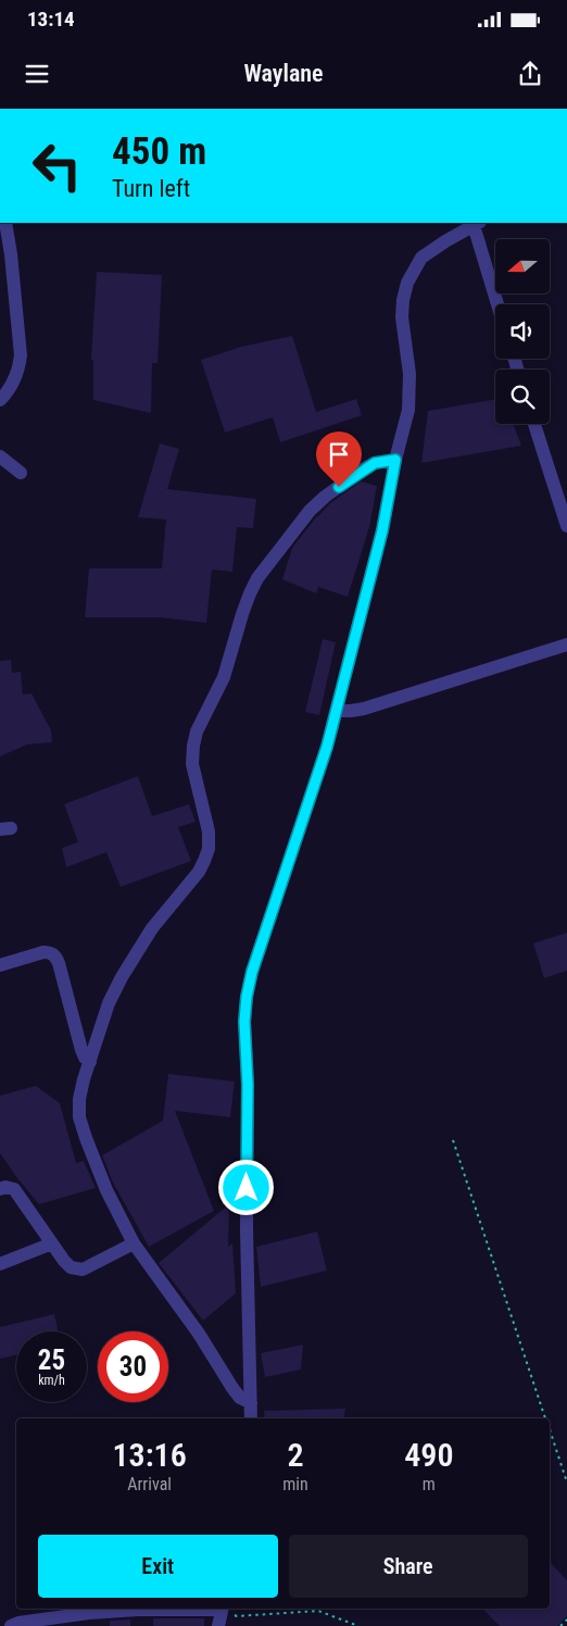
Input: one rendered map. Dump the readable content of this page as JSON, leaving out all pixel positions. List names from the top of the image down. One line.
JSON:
{"north":"left","page":{"status":"13:14","header":"Waylane","turn":["450 m","Turn left"],"speed":"25 km/h","limit":"30","eta":["13:16","Arrival","2","min","490","m"],"buttons":["Exit","Share"]}}
